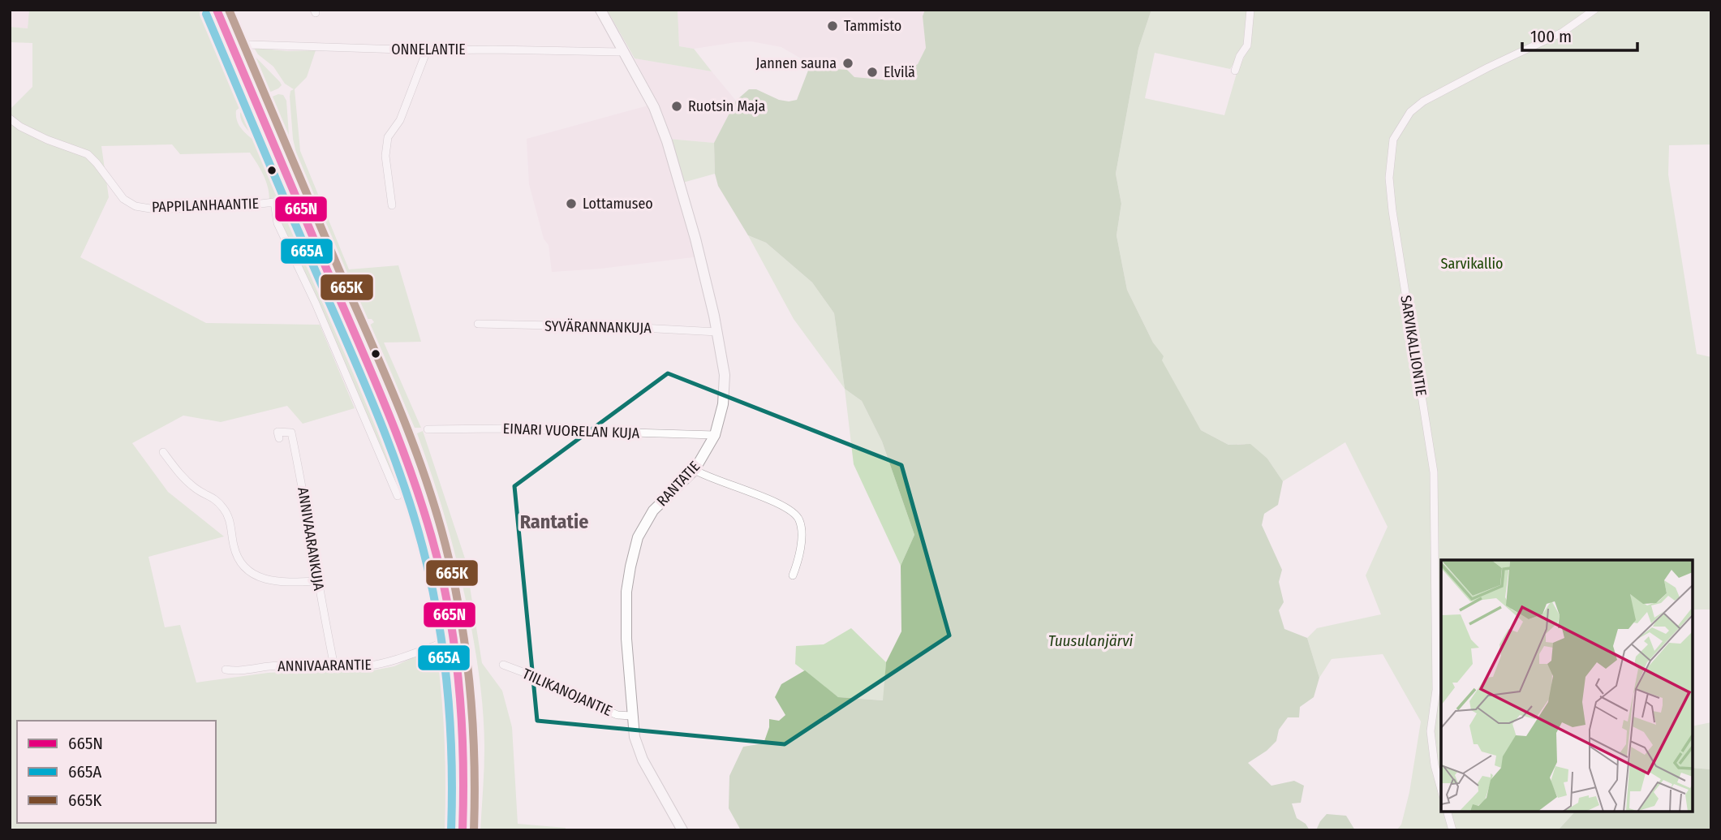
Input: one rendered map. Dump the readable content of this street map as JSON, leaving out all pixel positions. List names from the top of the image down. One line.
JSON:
{"streets":{"street":["ONNELANTIE","PAPPILANHAANTIE","SYVÄRANNANKUJA","SARVIKALLIONTIE","EINARI VUORELAN KUJA","RANTATIE","ANNIVAARANKUJA","ANNIVAARANTIE","TIILIKANOJANTIE"]},"crossings":[["ONNELANTIE","RANTATIE"],["SYVÄRANNANKUJA","RANTATIE"],["EINARI VUORELAN KUJA","RANTATIE"],["RANTATIE","TIILIKANOJANTIE"],["ANNIVAARANKUJA","ANNIVAARANTIE"]],"districts":["Rantatie"],"water":["Tuusulanjärvi"],"parks":["Sarvikallio"],"places":["Tammisto","Jannen sauna","Elvilä","Ruotsin Maja","Lottamuseo"],"lines":["transit line 665N","transit line 665K","transit line 665A"],"legend":["665N","665A","665K"],"scale_bar":"100 m"}
